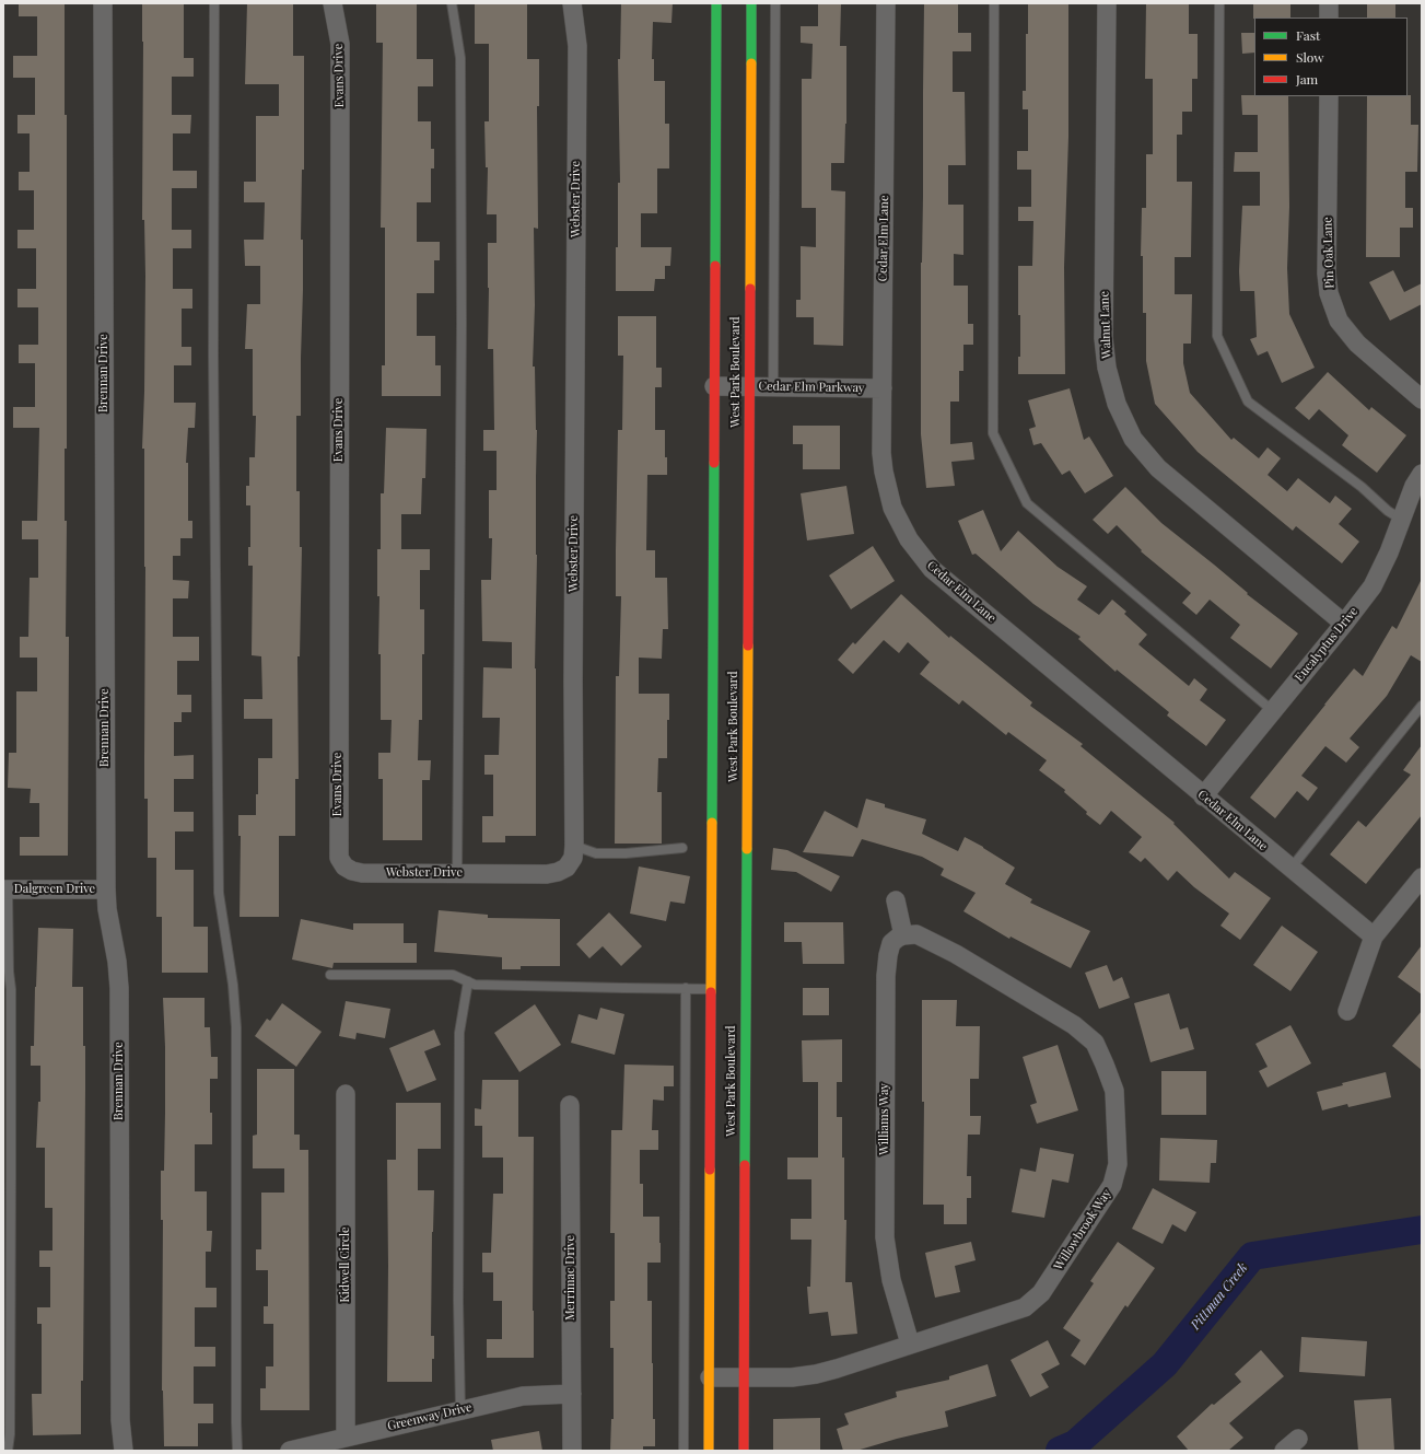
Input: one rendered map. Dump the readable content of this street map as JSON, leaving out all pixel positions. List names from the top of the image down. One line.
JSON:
{"streets":{"main road":["West Park Boulevard"],"street":["Evans Drive","Webster Drive","Cedar Elm Lane","Pin Oak Lane","Walnut Lane","Brennan Drive","Cedar Elm Parkway","Eucalyptus Drive","Dalgreen Drive","Williams Way","Willowbrook Way","Kidwell Circle","Merrimac Drive","Greenway Drive"]},"crossings":[["Evans Drive","Webster Drive"],["Cedar Elm Lane","Cedar Elm Parkway"],["Cedar Elm Lane","Eucalyptus Drive"],["Walnut Lane","Eucalyptus Drive"],["West Park Boulevard","Cedar Elm Parkway"],["West Park Boulevard","Willowbrook Way"],["Brennan Drive","Dalgreen Drive"],["Williams Way","Willowbrook Way"],["Kidwell Circle","Greenway Drive"],["Merrimac Drive","Greenway Drive"]],"water":["Pittman Creek"],"legend":["Fast","Slow","Jam"]}
